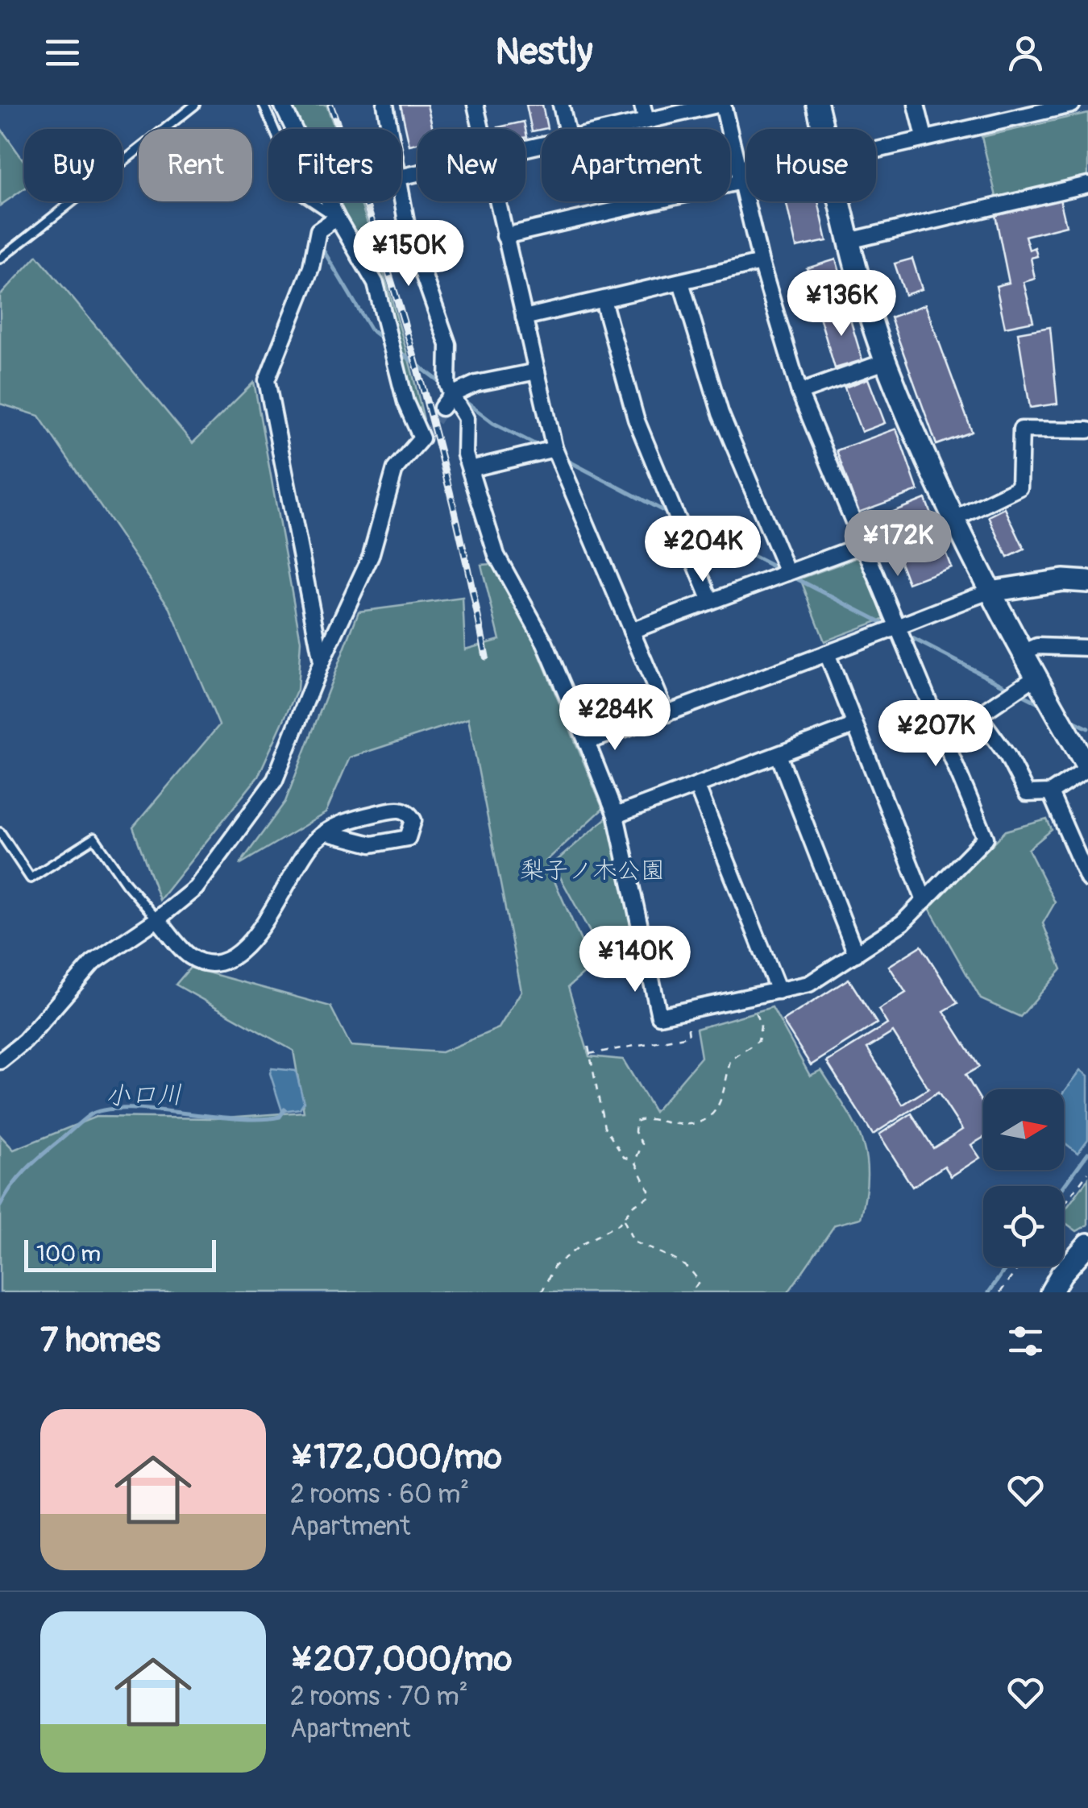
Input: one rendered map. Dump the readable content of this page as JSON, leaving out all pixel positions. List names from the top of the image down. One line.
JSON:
{"water":["小口川"],"parks":["梨子ノ木公園"],"scale_bar":"100 m","north":"right","page":{"header":"Nestly","chip":["Buy","Rent","Filters","New","Apartment","House"],"price":["¥150K","¥136K","¥172K","¥204K","¥284K","¥207K","¥140K"],"scale":"100 m","heading":"7 homes","list":[{"name":"¥172,000/mo","note":"2 rooms · 60 m² · Apartment"},{"name":"¥207,000/mo","note":"2 rooms · 70 m² · Apartment"}]}}
